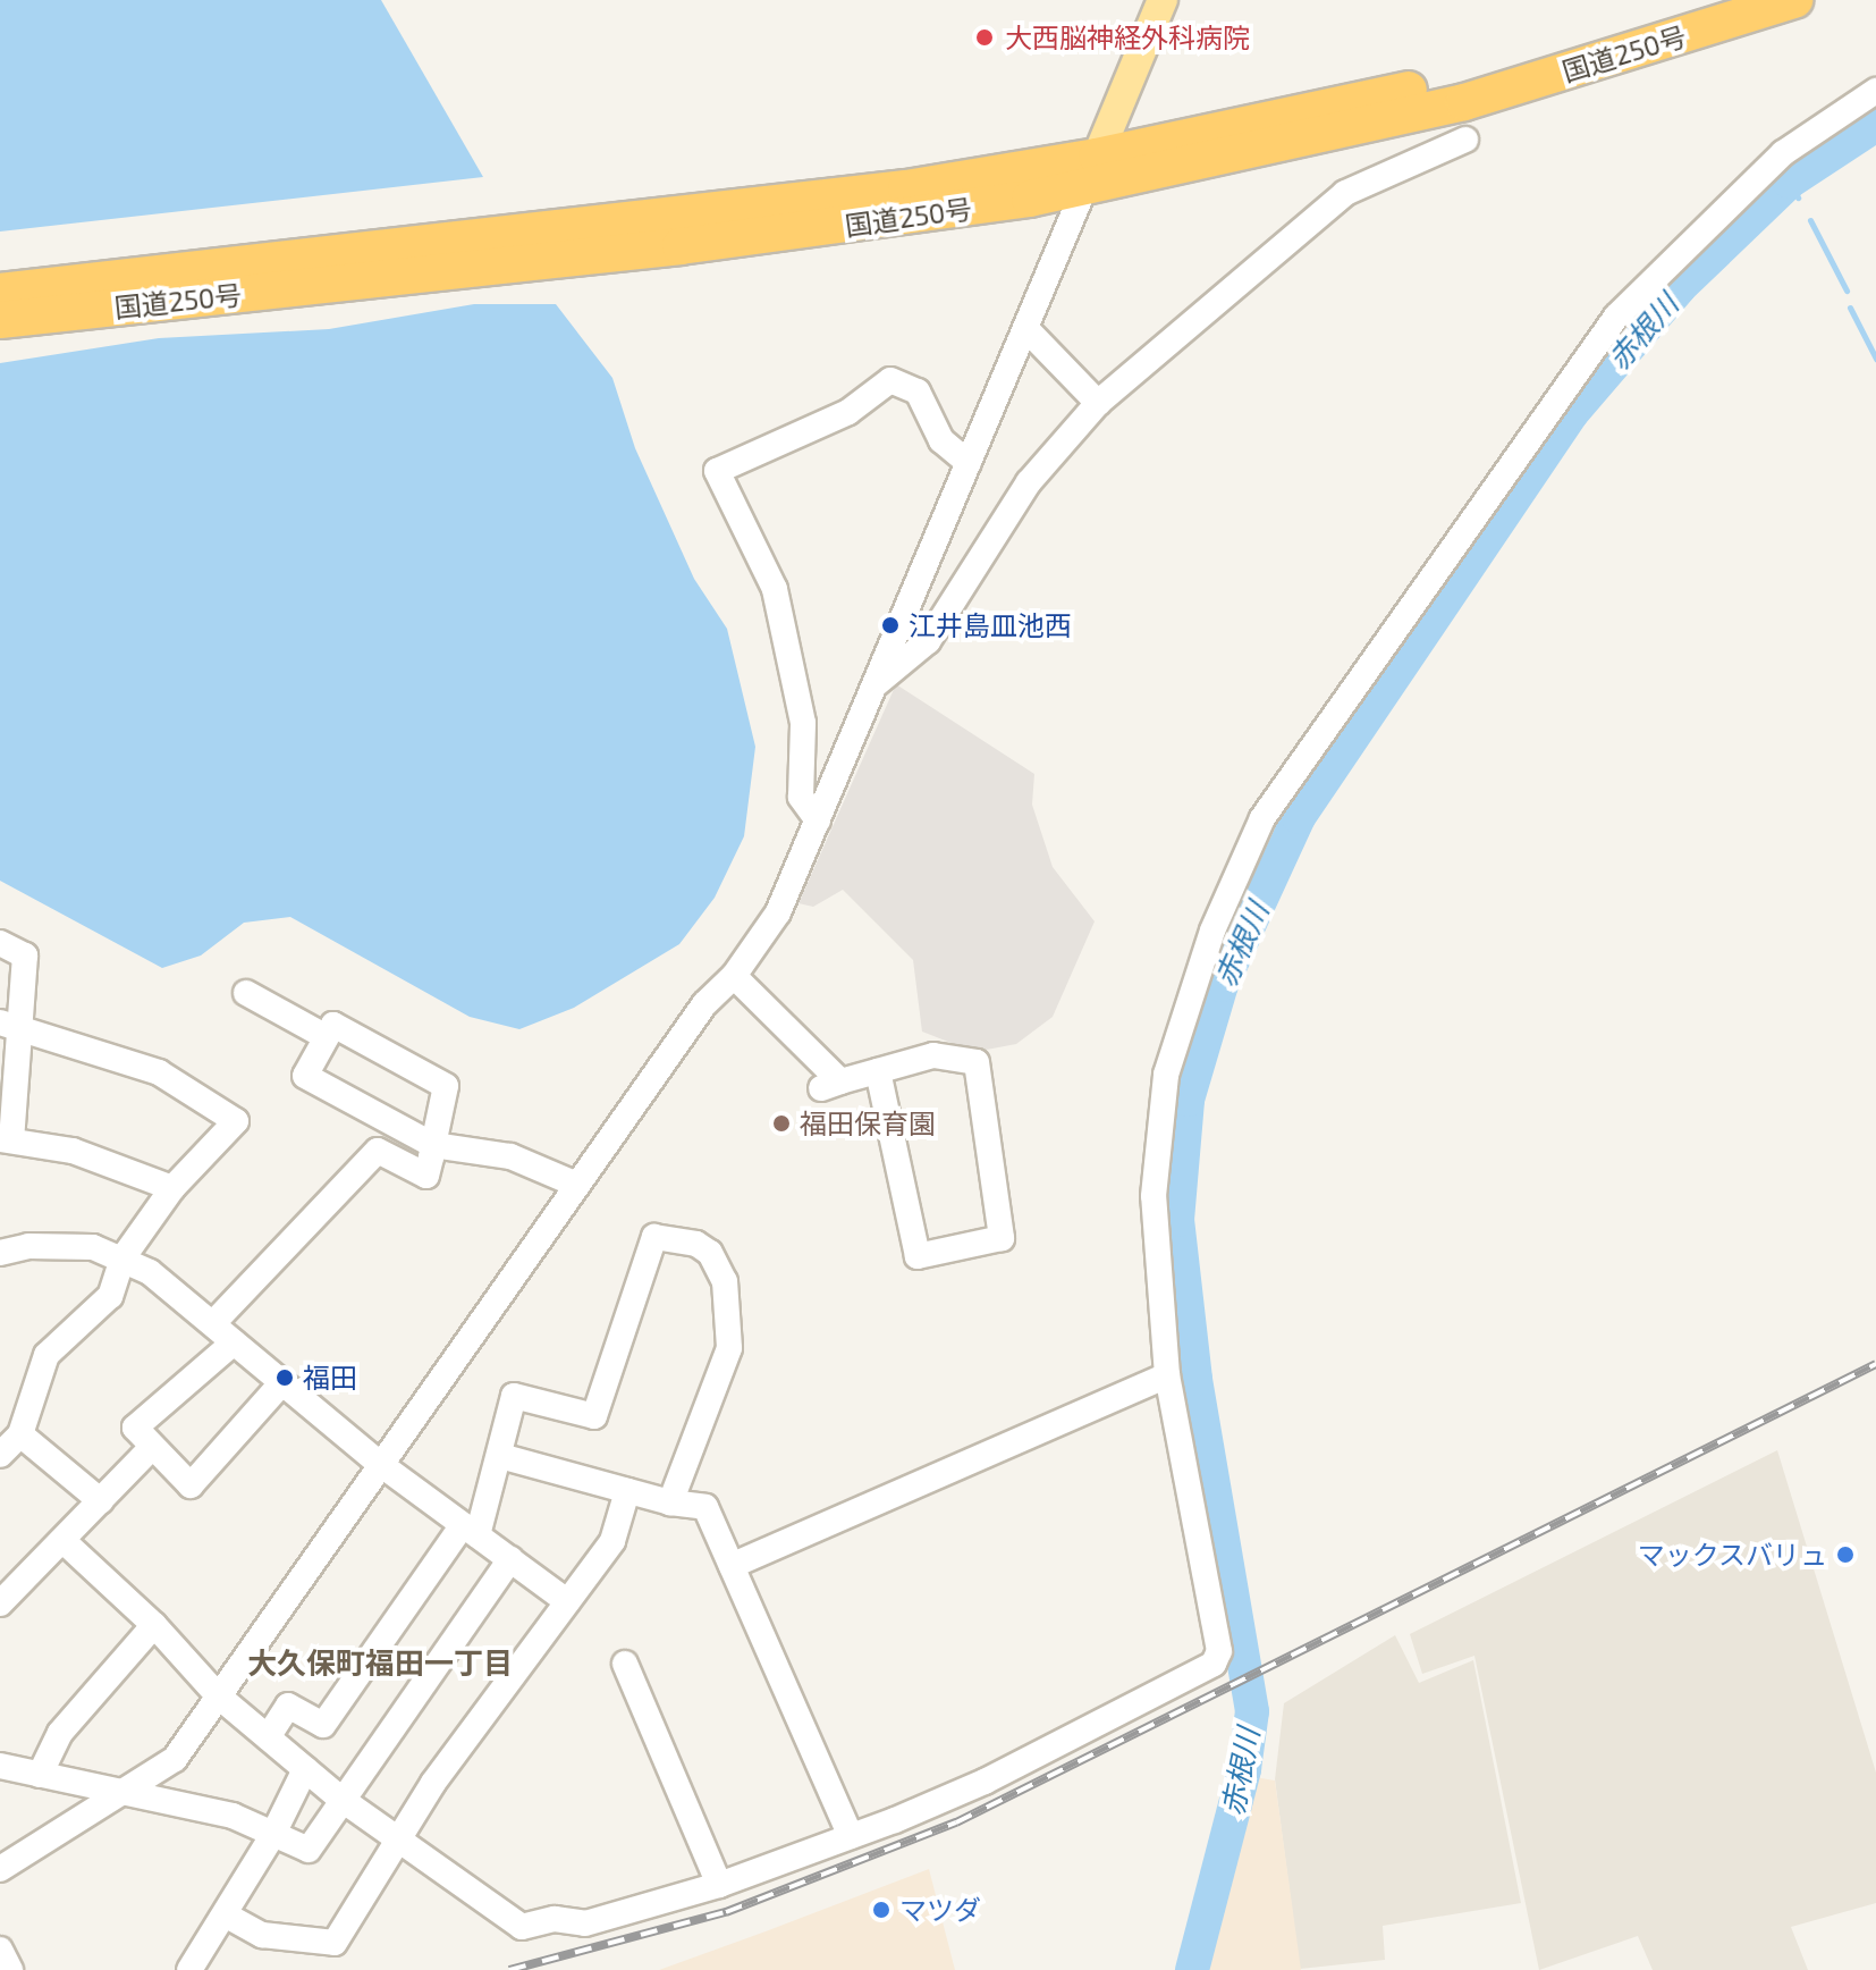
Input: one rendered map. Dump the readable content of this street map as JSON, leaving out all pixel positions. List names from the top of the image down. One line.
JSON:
{"streets":{"highway":["国道250号"]},"districts":["大久保町福田一丁目"],"water":["赤根川"],"places":["大西脳神経外科病院","江井島皿池西","福田保育園","福田","マックスバリュ","マツダ"]}
